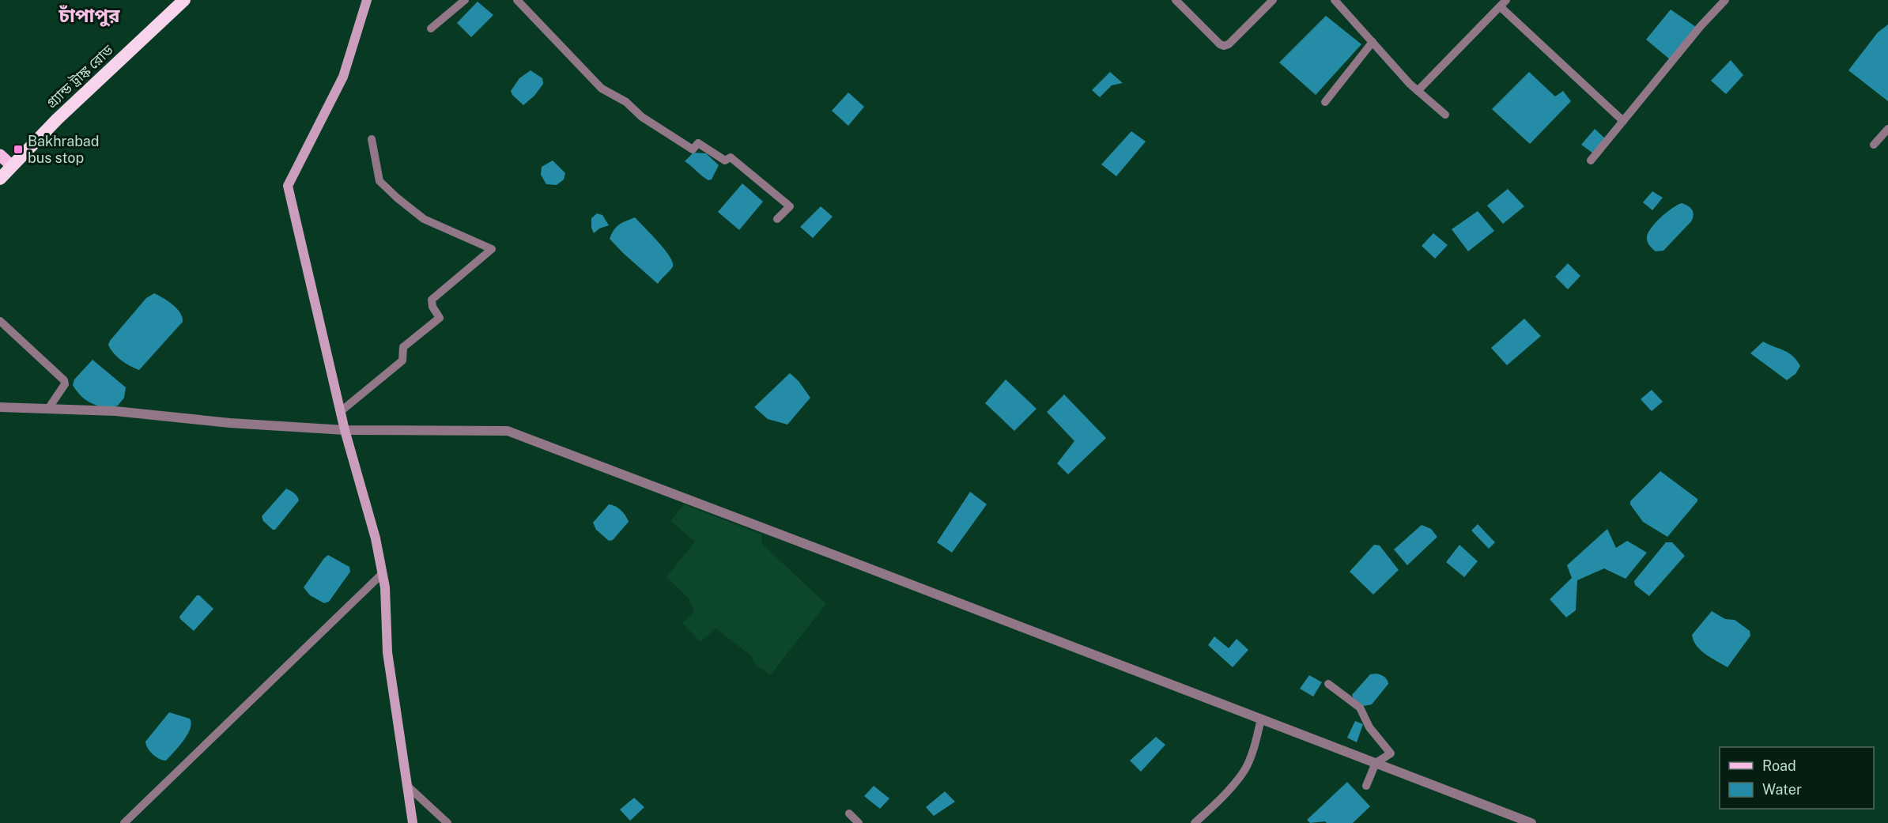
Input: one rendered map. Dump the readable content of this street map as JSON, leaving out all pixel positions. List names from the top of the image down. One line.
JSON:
{"streets":{"highway":["গ্র্যান্ড ট্রাঙ্ক রোড"]},"districts":["চাঁপাপুর"],"places":{"transit":["Bakhrabad bus stop"]},"legend":["Road","Water"]}
